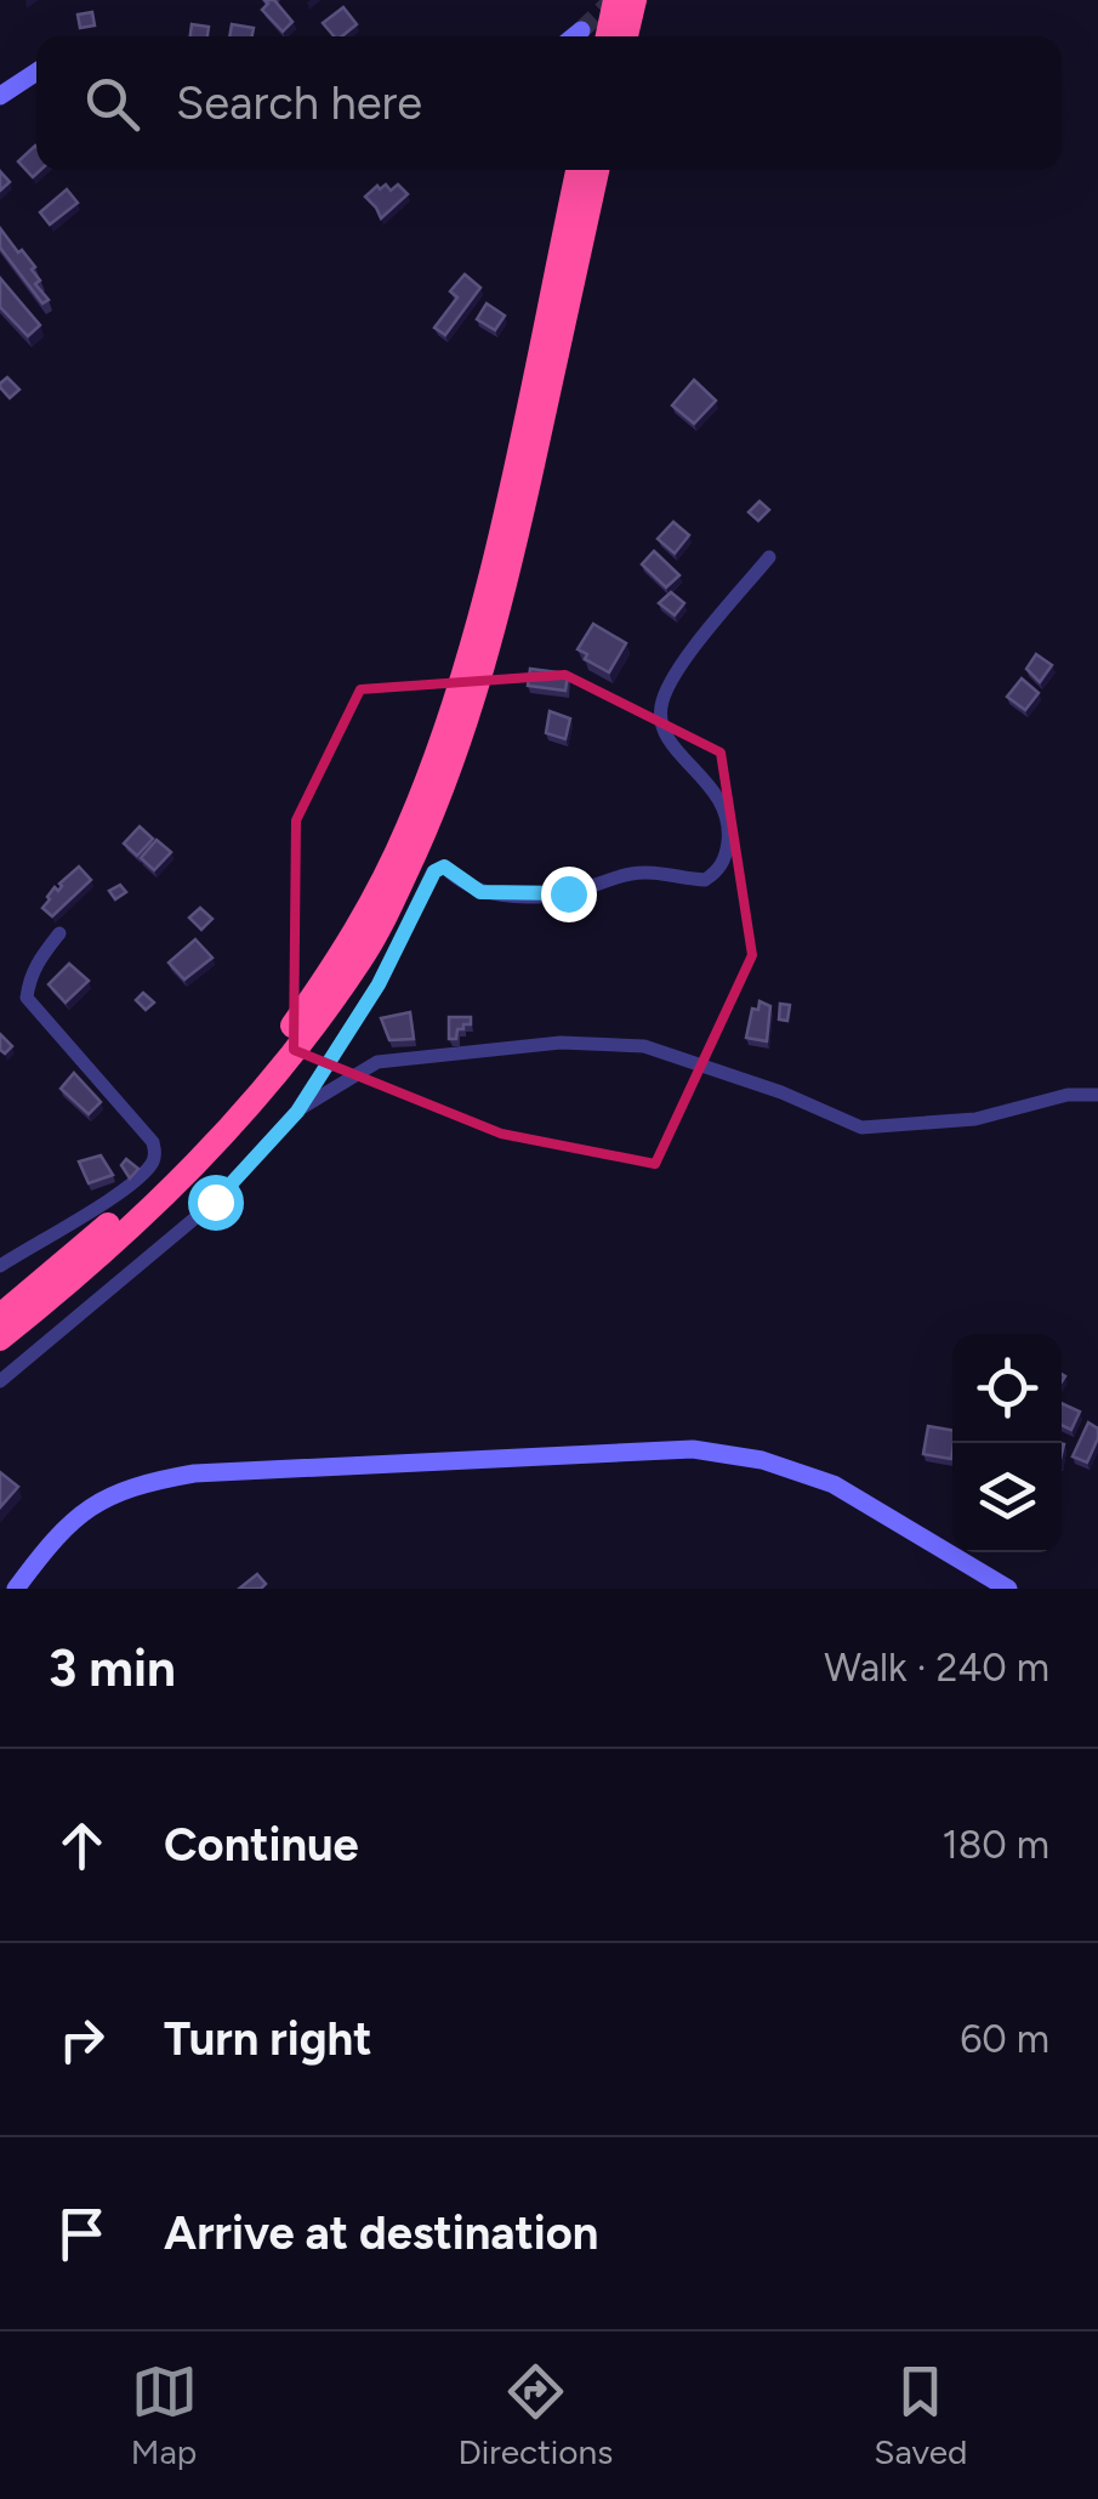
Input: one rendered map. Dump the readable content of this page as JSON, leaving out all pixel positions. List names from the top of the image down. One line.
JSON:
{"page":{"search":"Search here","heading":["3 min","Walk · 240 m"],"list":[["Continue","180 m"],["Turn right","60 m"],"Arrive at destination"],"nav":["Map","Directions","Saved"]}}
